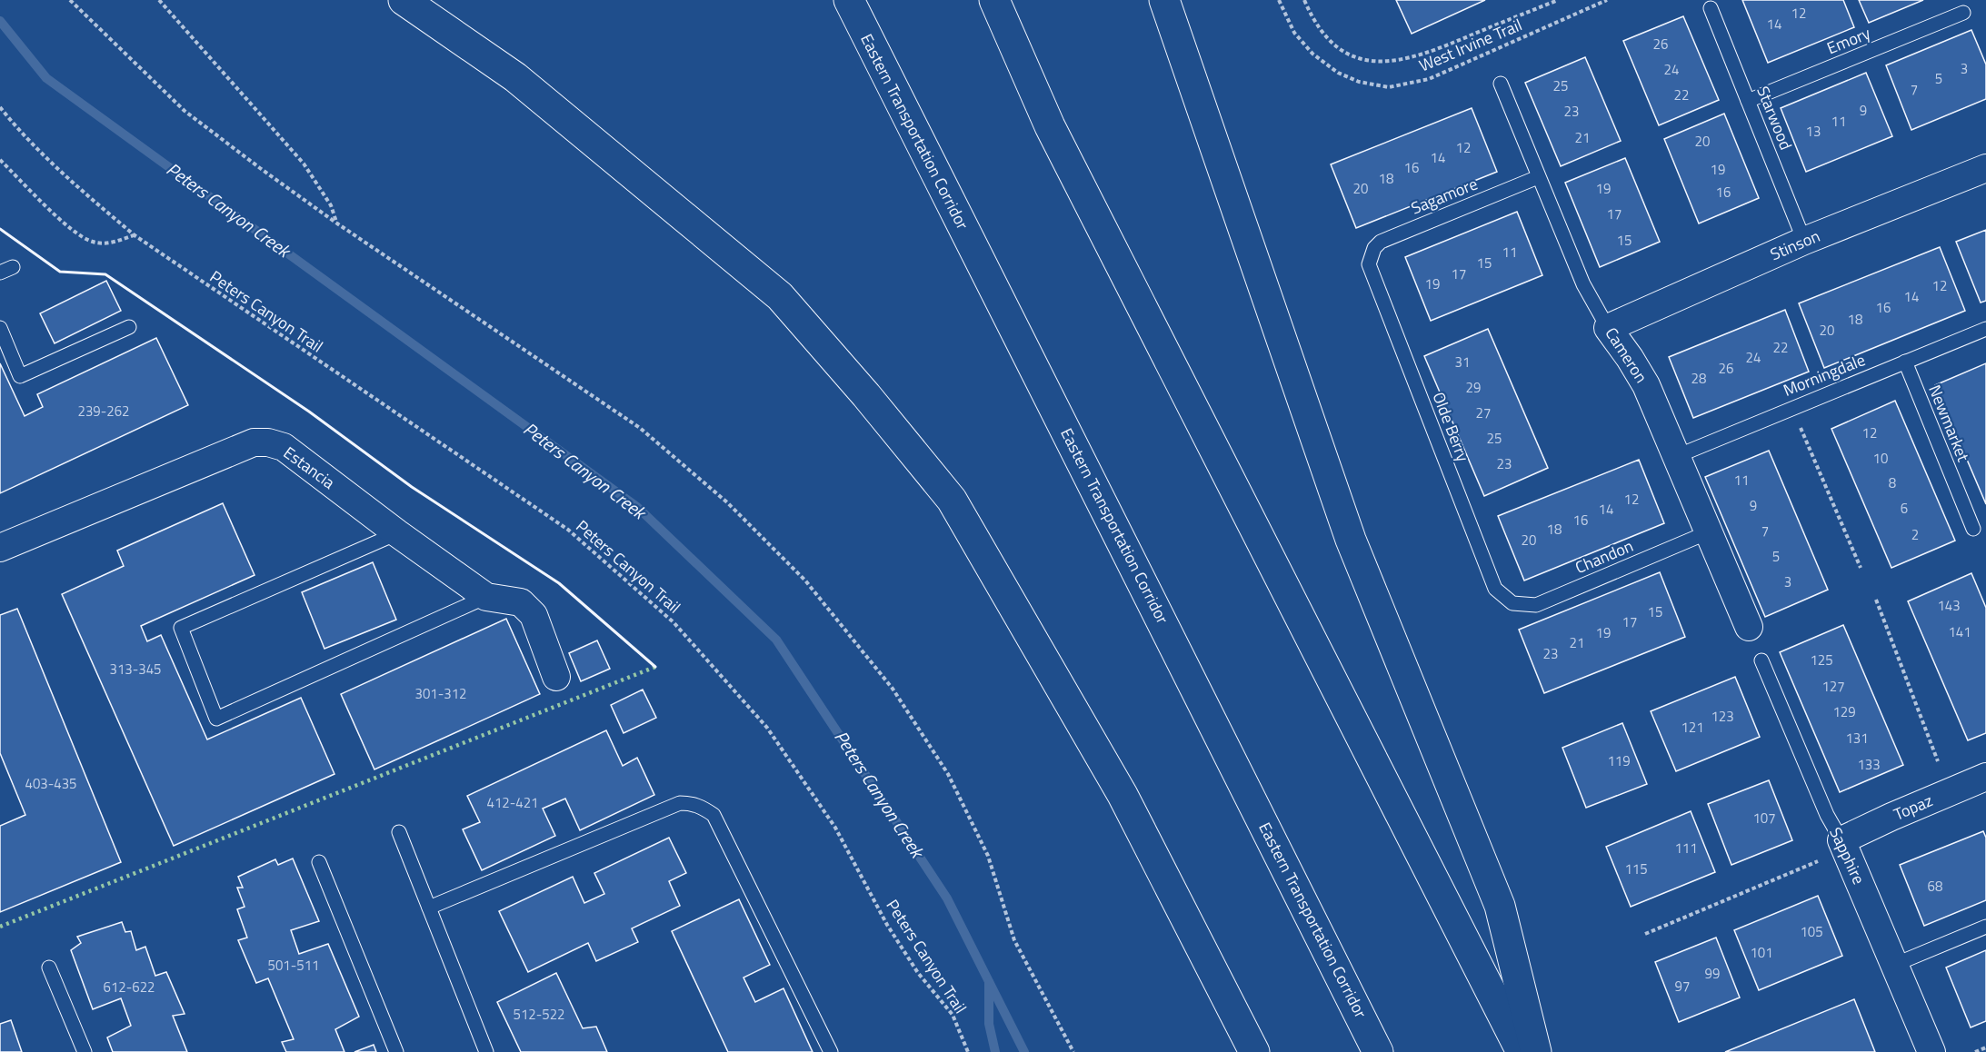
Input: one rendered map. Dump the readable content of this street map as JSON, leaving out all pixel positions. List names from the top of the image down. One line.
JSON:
{"streets":{"highway":["Eastern Transportation Corridor"],"street":["Stinson","Cameron","Estancia","Topaz","Sapphire"],"lane":["Emory","Starwood","Sagamore","Morningdale","Newmarket","Olde Berry","Chandon"],"path":["West Irvine Trail","Peters Canyon Trail"]},"crossings":[["Emory","Starwood"],["Starwood","Stinson"],["Sagamore","Cameron"],["Sagamore","Olde Berry"],["Stinson","Cameron"],["Cameron","Morningdale"],["Cameron","Chandon"],["Morningdale","Newmarket"],["Olde Berry","Chandon"],["Topaz","Sapphire"]],"water":["Peters Canyon Creek"],"house_numbers":["12","14","26","3","24","5","25","7","22","9","23","11","13","21","20","12","14","16","19","18","20","19","16","17","15","11","15","17","19","12","14","16","18","20","22","24","31","26","28","29","239-262","27","12","25","10","23","11","8","12","9","6","14","16","18","7","2","20","5","3","143","15","17","141","19","21","23","125","313-345","127","301-312","129","123","121","131","119","133","403-435","412-421","107","111","115","68","105","101","501-511","99","97","612-622","512-522"]}
